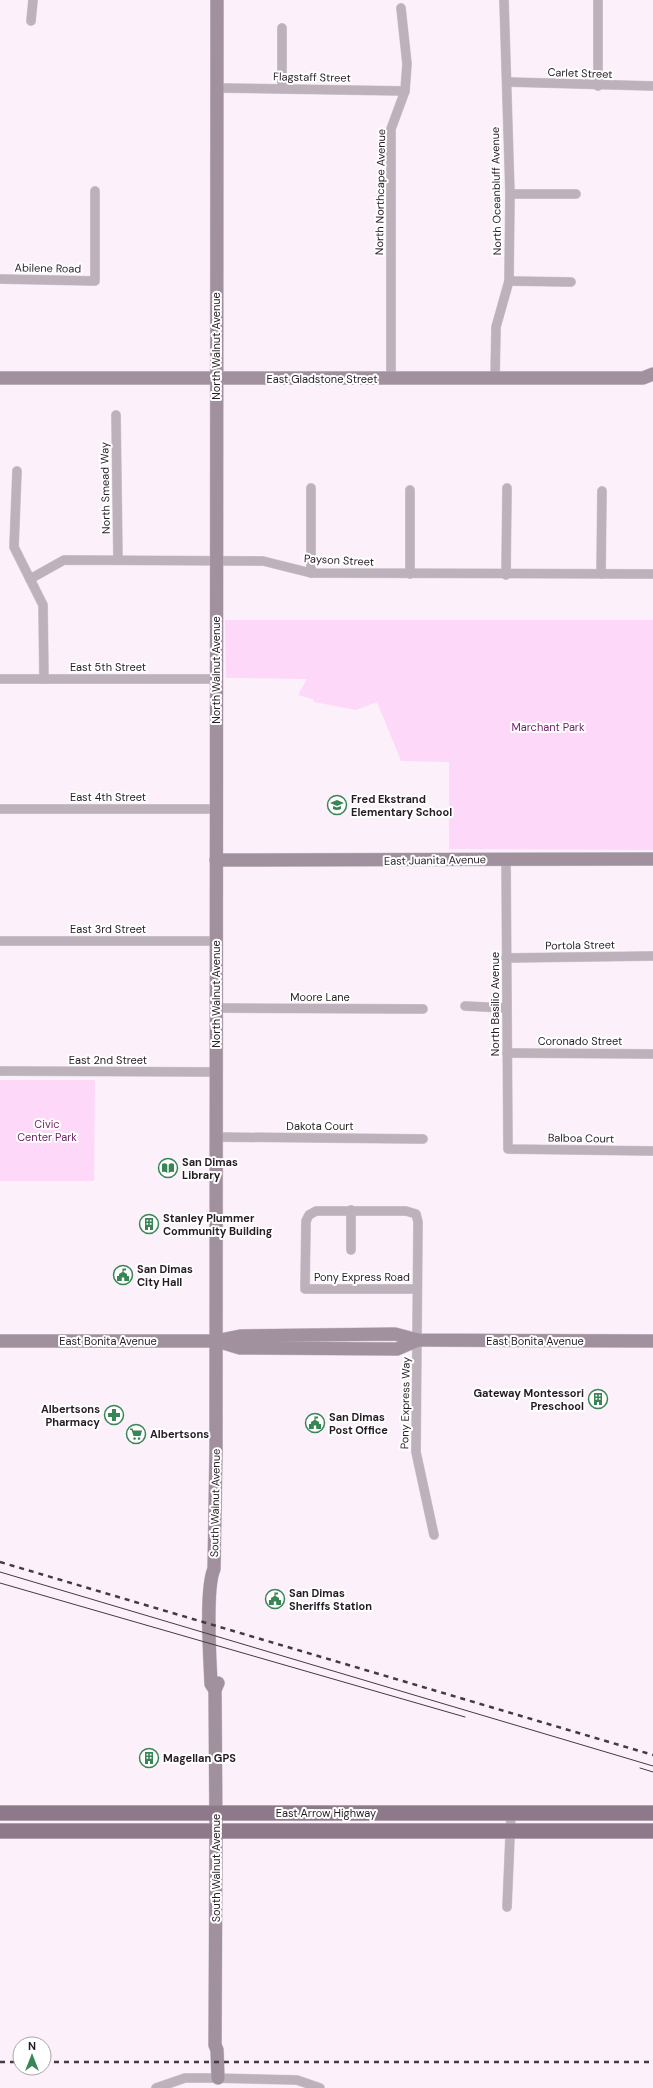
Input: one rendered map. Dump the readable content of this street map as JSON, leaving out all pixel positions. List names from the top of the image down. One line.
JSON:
{"streets":{"main road":["North Walnut Avenue","East Gladstone Street","East Juanita Avenue","East Bonita Avenue","South Walnut Avenue","East Arrow Highway"],"street":["Carlet Street","Flagstaff Street","North Oceanbluff Avenue","North Northcape Avenue","Abilene Road","North Smead Way","Payson Street","East 5th Street","East 4th Street","East 3rd Street","Portola Street","Moore Lane","North Basilio Avenue","Coronado Street","East 2nd Street","Dakota Court","Balboa Court","Pony Express Road","Pony Express Way"]},"crossings":[["Carlet Street","North Oceanbluff Avenue"],["Flagstaff Street","North Northcape Avenue"],["Flagstaff Street","North Walnut Avenue"],["North Oceanbluff Avenue","East Gladstone Street"],["North Northcape Avenue","East Gladstone Street"],["North Walnut Avenue","East Gladstone Street"],["North Walnut Avenue","Payson Street"],["North Walnut Avenue","East 5th Street"],["North Walnut Avenue","East 4th Street"],["North Walnut Avenue","East Juanita Avenue"],["North Walnut Avenue","East 3rd Street"],["North Walnut Avenue","Moore Lane"],["North Walnut Avenue","East 2nd Street"],["North Walnut Avenue","Dakota Court"],["North Walnut Avenue","East Bonita Avenue"],["North Walnut Avenue","South Walnut Avenue"],["North Smead Way","Payson Street"],["East Juanita Avenue","North Basilio Avenue"],["Portola Street","North Basilio Avenue"],["North Basilio Avenue","Coronado Street"],["North Basilio Avenue","Balboa Court"],["Pony Express Road","East Bonita Avenue"],["Pony Express Road","Pony Express Way"],["East Bonita Avenue","Pony Express Way"],["East Bonita Avenue","South Walnut Avenue"],["South Walnut Avenue","East Arrow Highway"]],"parks":["Marchant Park","Civic Center Park"],"places":{"school or university":["Fred Ekstrand Elementary School"],"library":["San Dimas Library"],"building":["Stanley Plummer Community Building","Gateway Montessori Preschool","Magellan GPS"],"public building":["San Dimas City Hall","San Dimas Post Office","San Dimas Sheriffs Station"],"pharmacy":["Albertsons Pharmacy"],"supermarket":["Albertsons"]},"north":"top"}
